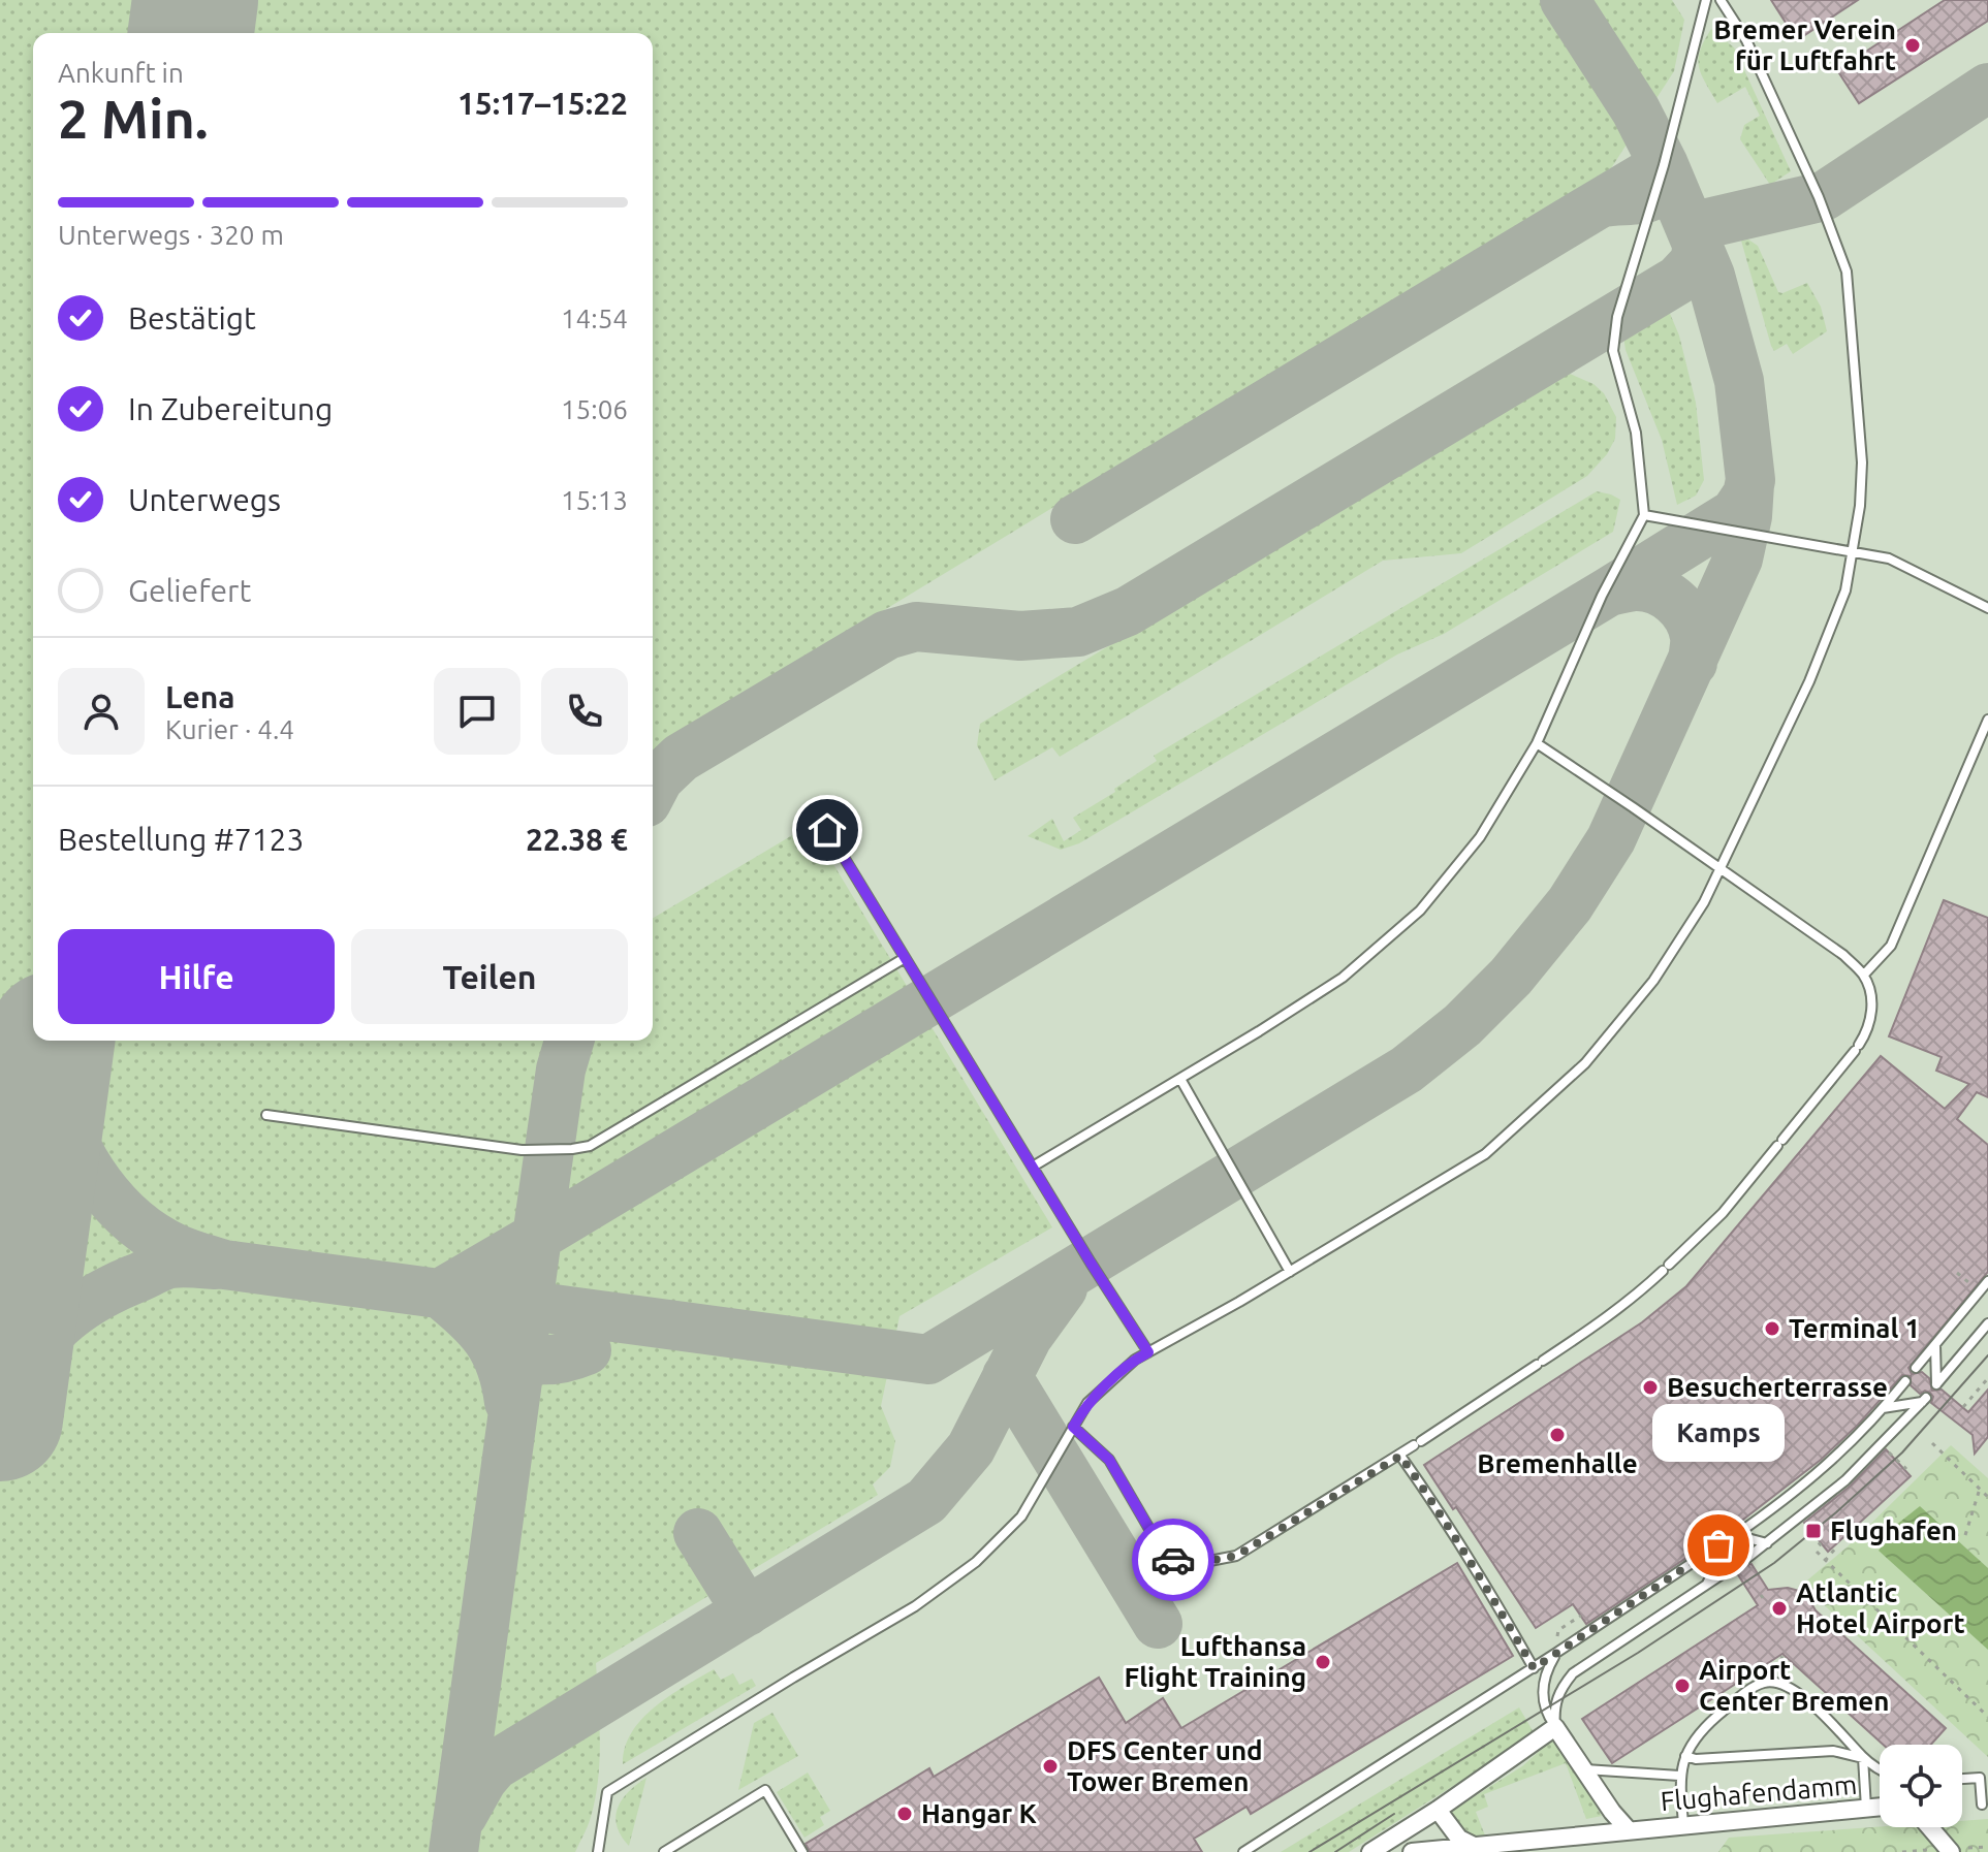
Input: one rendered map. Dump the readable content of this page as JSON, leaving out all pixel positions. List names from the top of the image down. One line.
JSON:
{"streets":{"street":["Flughafendamm"]},"places":{"other":["Bremer Verein für Luftfahrt","Terminal 1","Besucherterrasse","Bremenhalle","Kamps","Atlantic Hotel Airport","Lufthansa Flight Training","Airport Center Bremen","DFS Center und Tower Bremen","Hangar K"],"transit":["Flughafen"]},"page":{"heading":["2 Min.","Ankunft in","15:17–15:22"],"panel":["Lena","Kurier · 4.4","Bestellung #7123","22.38 €"],"bar":"Unterwegs · 320 m","list":[["Bestätigt","14:54"],["In Zubereitung","15:06"],["Unterwegs","15:13"],"Geliefert"],"buttons":["Hilfe","Teilen"],"bubble":"Kamps"}}
